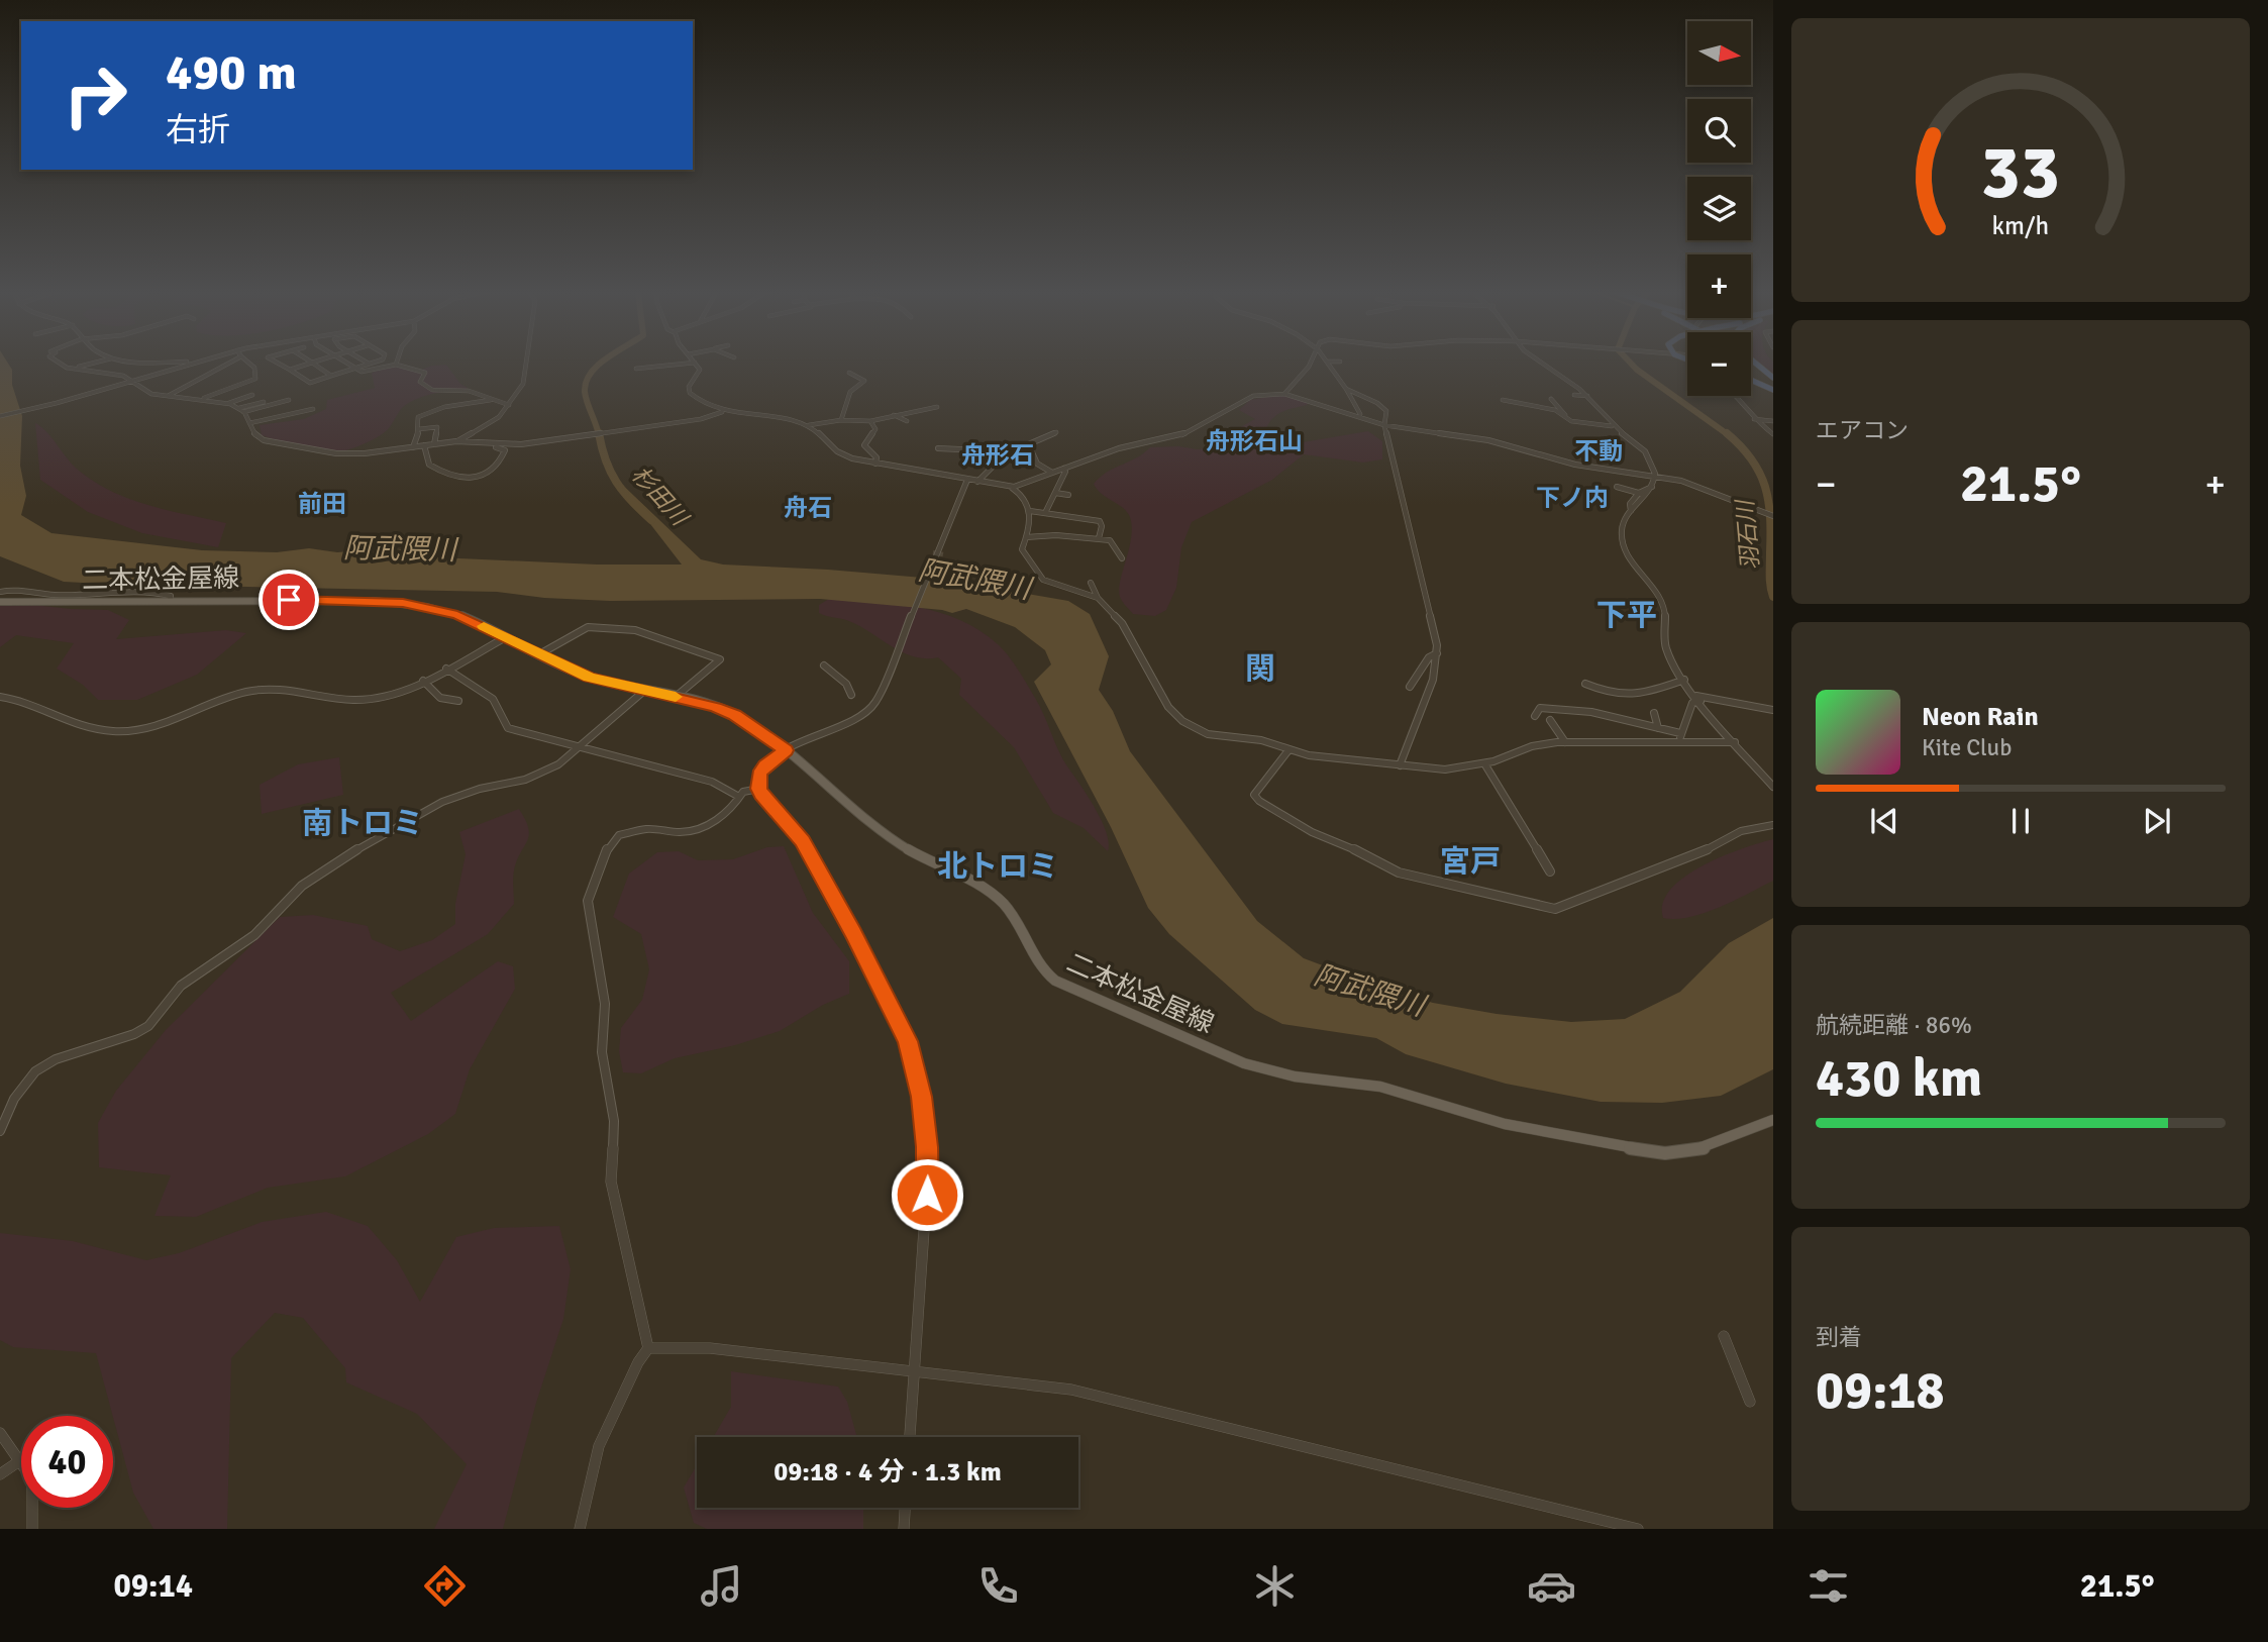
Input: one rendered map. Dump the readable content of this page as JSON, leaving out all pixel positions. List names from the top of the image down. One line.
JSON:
{"streets":{"main road":["二本松金屋線"]},"districts":["舟形石山","不動","舟形石","下ノ内","前田","舟石","下平","関","南トロミ","宮戸","北トロミ"],"water":["杉田川","羽石川","阿武隈川"],"north":"right","page":{"map_buttons":["+","−"],"turn":["490 m","右折"],"tile":["エアコン",["航続距離 · 86%","430 km"],["到着","09:18"]],"heat":["−","21.5°","+"],"song":["Neon Rain","Kite Club"],"limit":"40","trip":"09:18 · 4 分 · 1.3 km","tabs":["09:14","21.5°"],"gauge":["33","km/h"]}}
